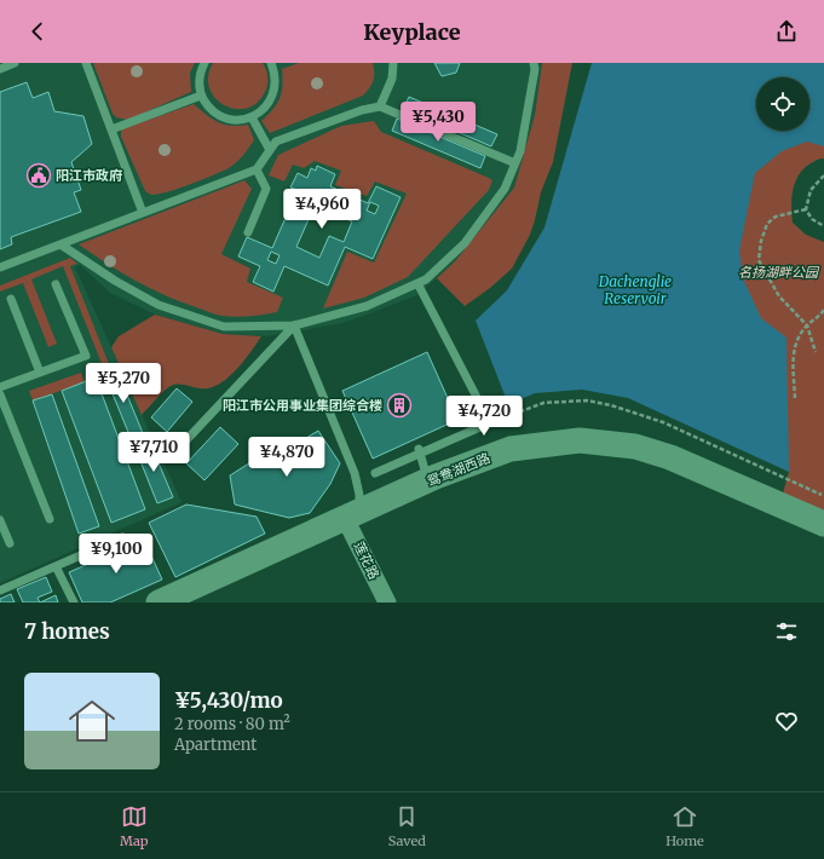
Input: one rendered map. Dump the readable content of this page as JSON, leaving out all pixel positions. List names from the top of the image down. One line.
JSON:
{"streets":{"main road":["鸳鸯湖西路"],"street":["莲花路"]},"crossings":[["鸳鸯湖西路","莲花路"]],"water":["Dachenglie Reservoir"],"parks":["名扬湖畔公园"],"places":{"public building":["阳江市政府"],"building":["阳江市公用事业集团综合楼"]},"page":{"header":"Keyplace","price":["¥5,430","¥4,960","¥5,270","¥4,720","¥7,710","¥4,870","¥9,100"],"heading":"7 homes","list":[{"name":"¥5,430/mo","note":"2 rooms · 80 m² · Apartment"}],"tabs":["Map","Saved","Home"]}}
